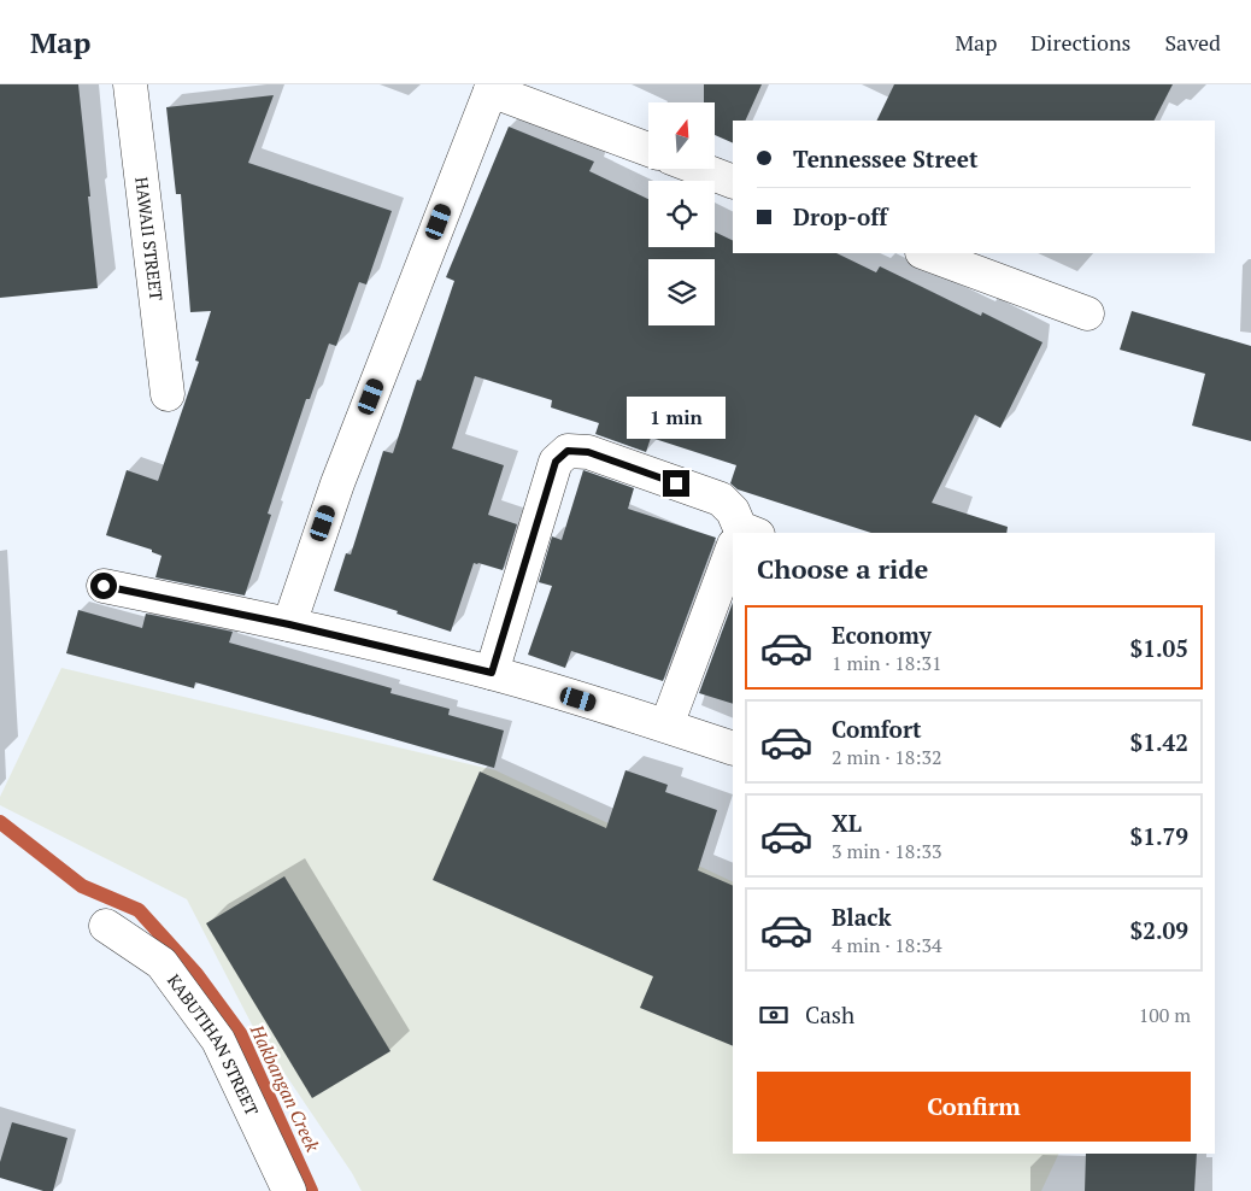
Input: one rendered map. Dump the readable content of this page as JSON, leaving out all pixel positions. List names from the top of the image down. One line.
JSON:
{"streets":{"street":["HAWAII STREET","KABUTIHAN STREET"]},"water":["Hakbangan Creek"],"north":"top","page":{"header":"Map","nav":["Map","Directions","Saved"],"banner":["Tennessee Street","Drop-off"],"bubble":"1 min","heading":"Choose a ride","list":[{"name":"Economy","note":"1 min · 18:31","value":"$1.05"},{"name":"Comfort","note":"2 min · 18:32","value":"$1.42"},{"name":"XL","note":"3 min · 18:33","value":"$1.79"},{"name":"Black","note":"4 min · 18:34","value":"$2.09"}],"pay":["Cash","100 m"],"buttons":"Confirm"}}
